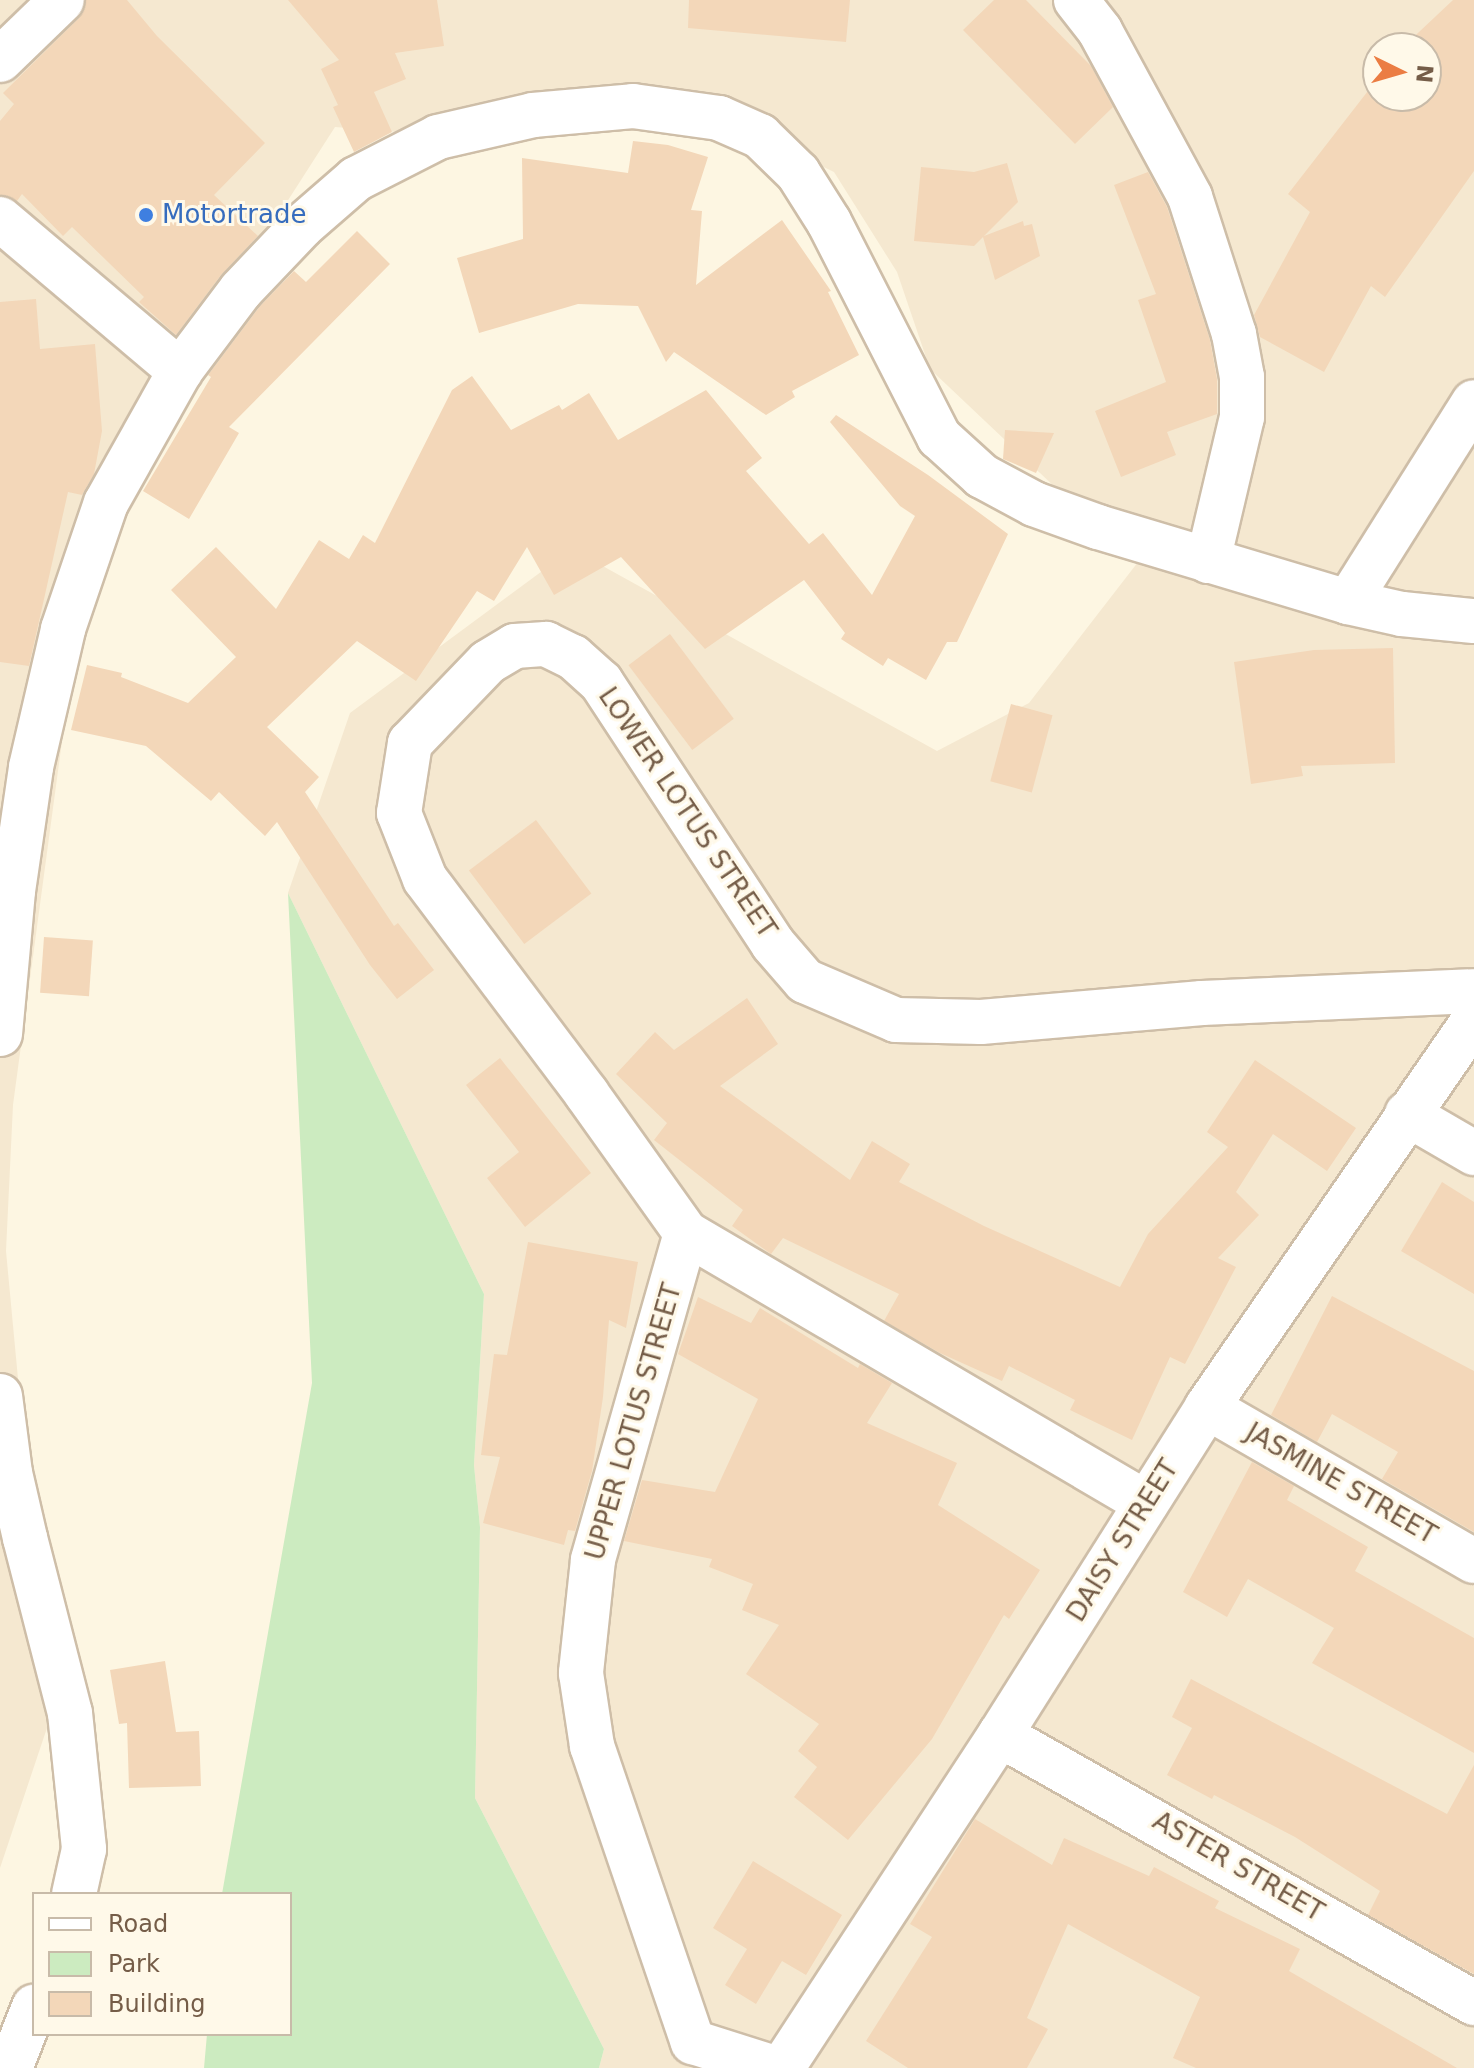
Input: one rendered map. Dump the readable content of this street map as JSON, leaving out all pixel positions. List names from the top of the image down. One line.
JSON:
{"streets":{"street":["LOWER LOTUS STREET","UPPER LOTUS STREET","JASMINE STREET","DAISY STREET","ASTER STREET"]},"crossings":[["LOWER LOTUS STREET","UPPER LOTUS STREET"],["JASMINE STREET","DAISY STREET"],["DAISY STREET","ASTER STREET"]],"places":["Motortrade"],"legend":["Road","Park","Building"],"north":"right"}
